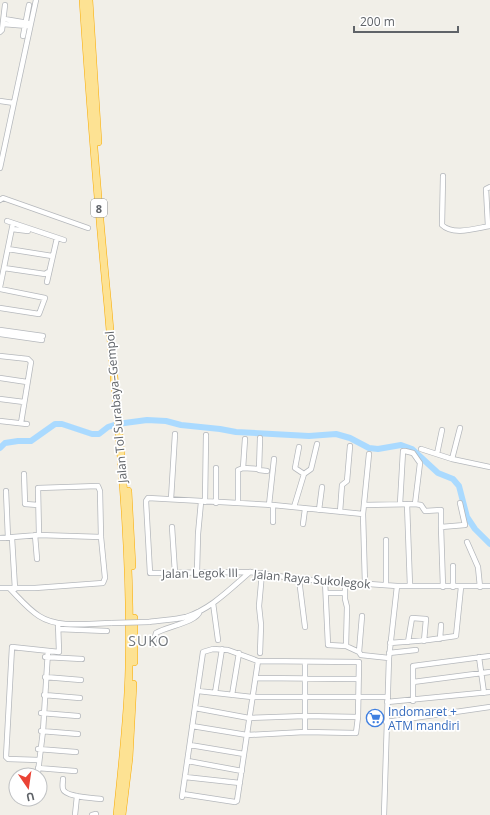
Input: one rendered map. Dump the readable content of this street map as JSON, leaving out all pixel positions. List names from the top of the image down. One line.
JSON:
{"streets":{"highway":["8","Jalan Tol Surabaya–Gempol"],"street":["Jalan Legok III","Jalan Raya Sukolegok"]},"crossings":[["Jalan Legok III","Jalan Raya Sukolegok"]],"districts":["SUKO"],"places":{"supermarket":["Indomaret + ATM mandiri"]},"scale_bar":"200 m","north":"bottom"}
